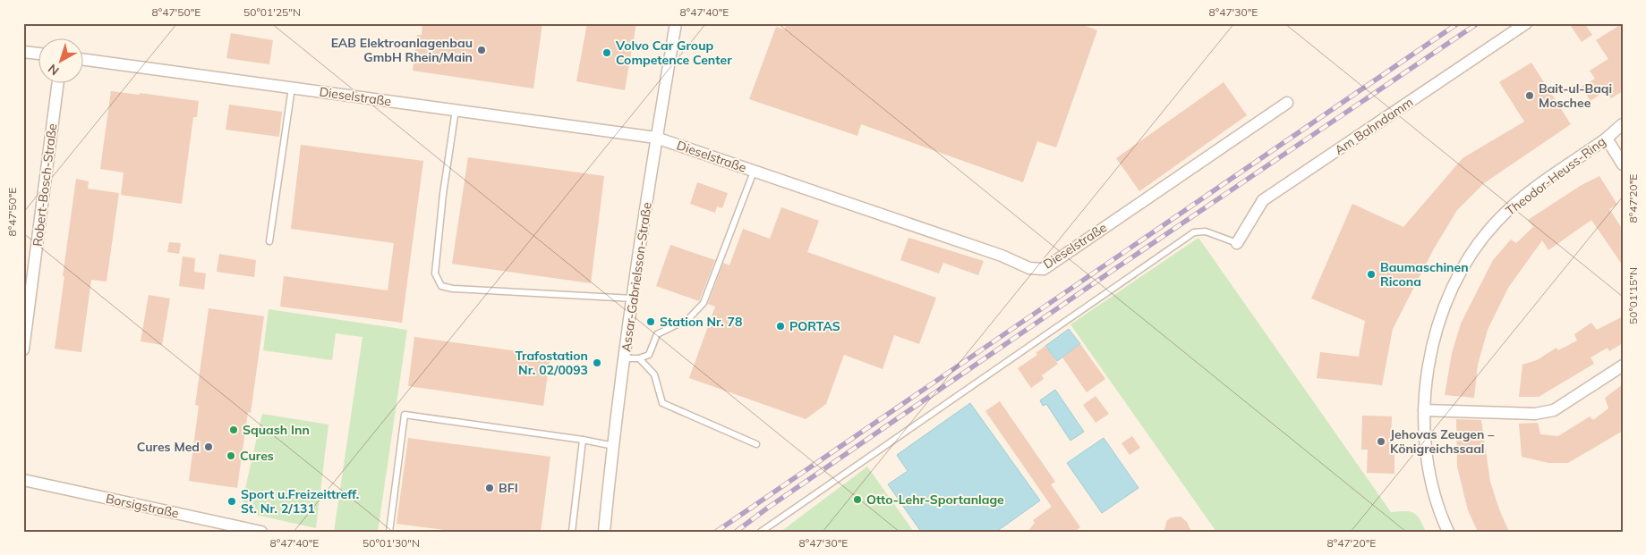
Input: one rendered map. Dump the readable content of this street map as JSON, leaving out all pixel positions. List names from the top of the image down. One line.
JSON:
{"streets":{"street":["Dieselstraße","Am Bahndamm","Theodor-Heuss-Ring","Robert-Bosch-Straße","Assar-Gabrielsson-Straße","Borsigstraße"]},"crossings":[["Dieselstraße","Assar-Gabrielsson-Straße"]],"places":["EAB Elektroanlagenbau GmbH Rhein/Main","Volvo Car Group Competence Center","Bait-ul-Baqi Moschee","Baumaschinen Ricona","Station Nr. 78","PORTAS","Trafostation Nr. 02/0093","Squash Inn","Jehovas Zeugen – Königreichssaal","Cures Med","Cures","BFI","Otto-Lehr-Sportanlage","Sport u.Freizeittreff. St. Nr. 2/131"],"north":"bottom left","coordinates":["8°47'50\"E","50°01'25\"N","8°47'40\"E","8°47'30\"E","8°47'20\"E","50°01'15\"N","50°01'30\"N"]}
